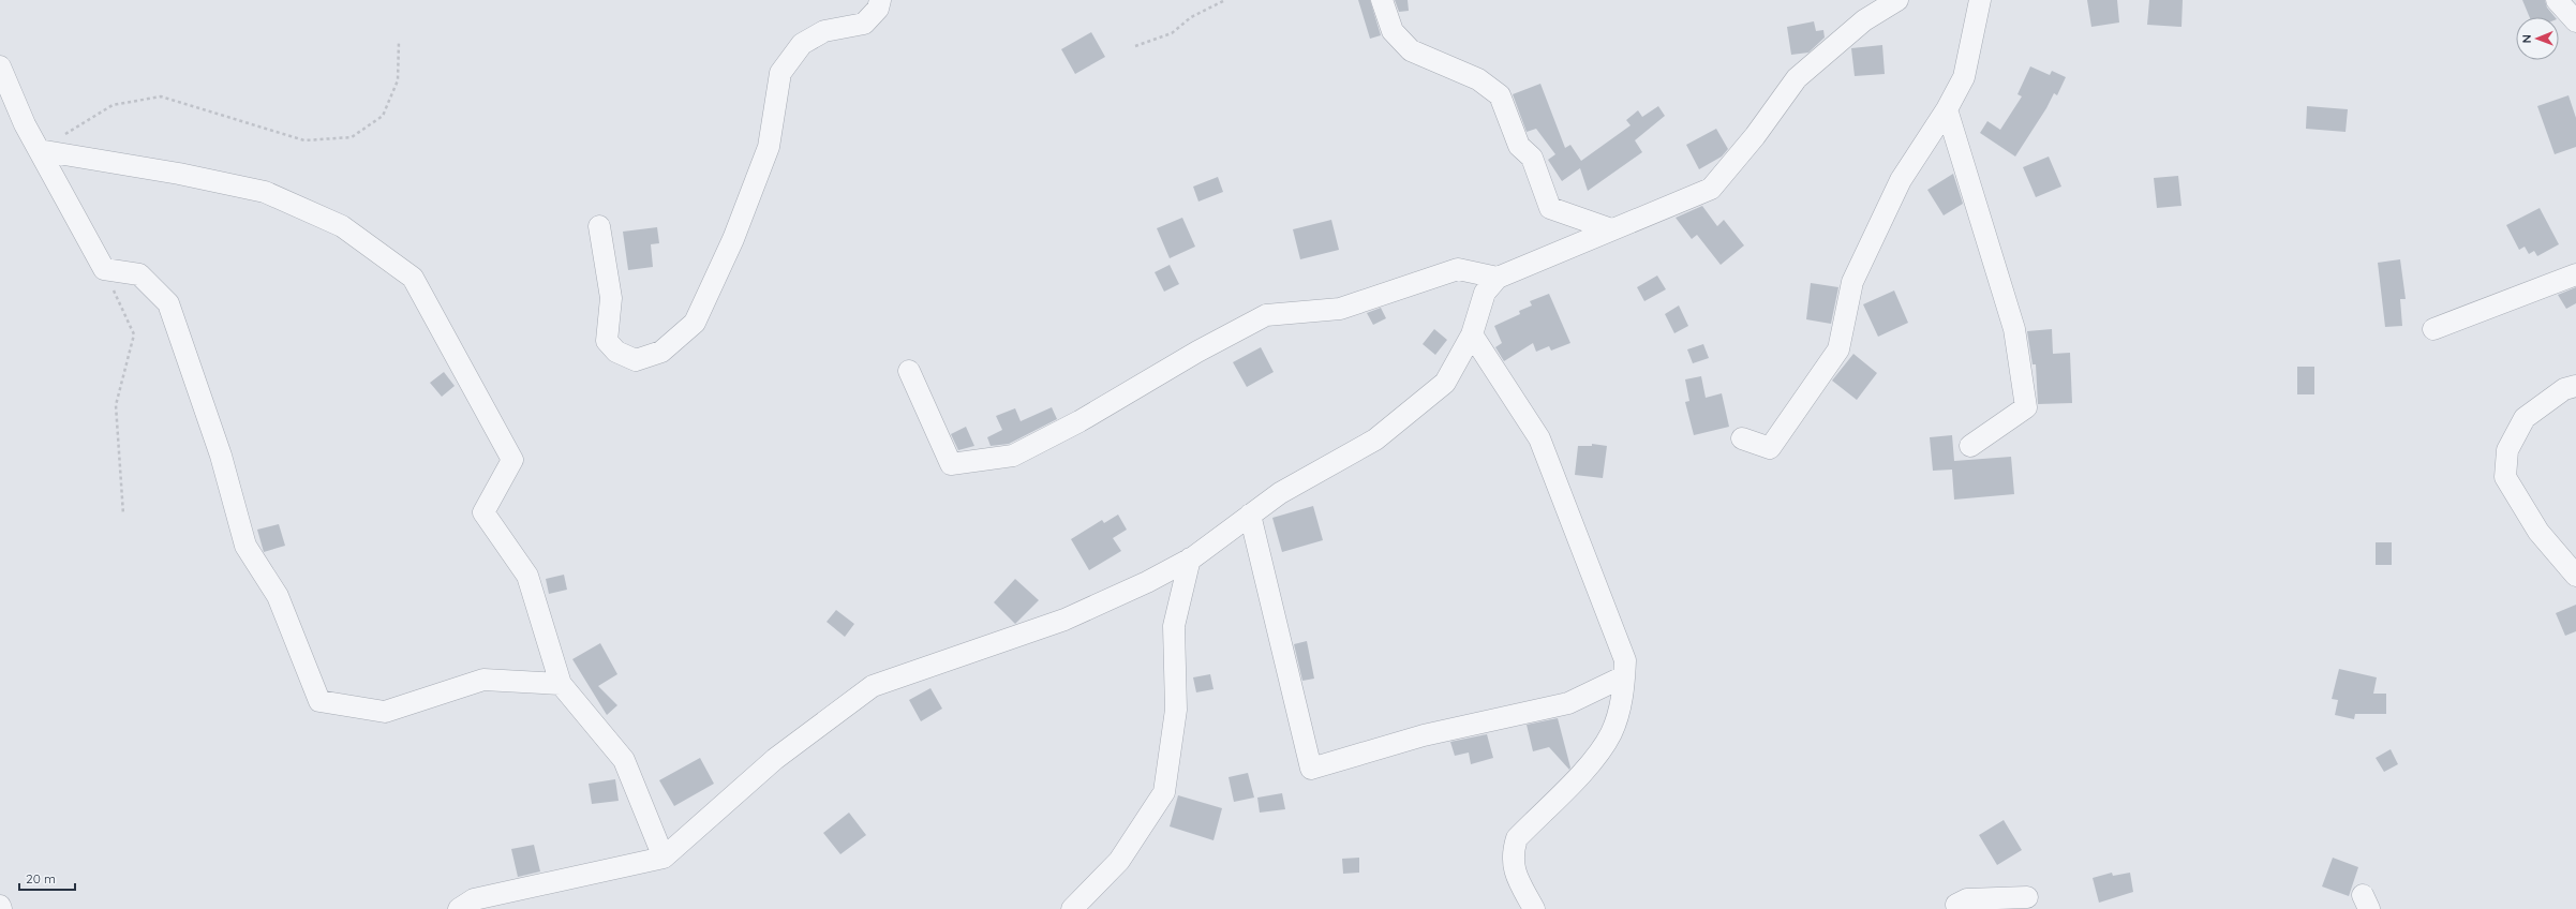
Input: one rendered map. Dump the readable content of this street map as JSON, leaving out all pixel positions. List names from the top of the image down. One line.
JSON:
{"scale_bar":"20 m","north":"left"}
